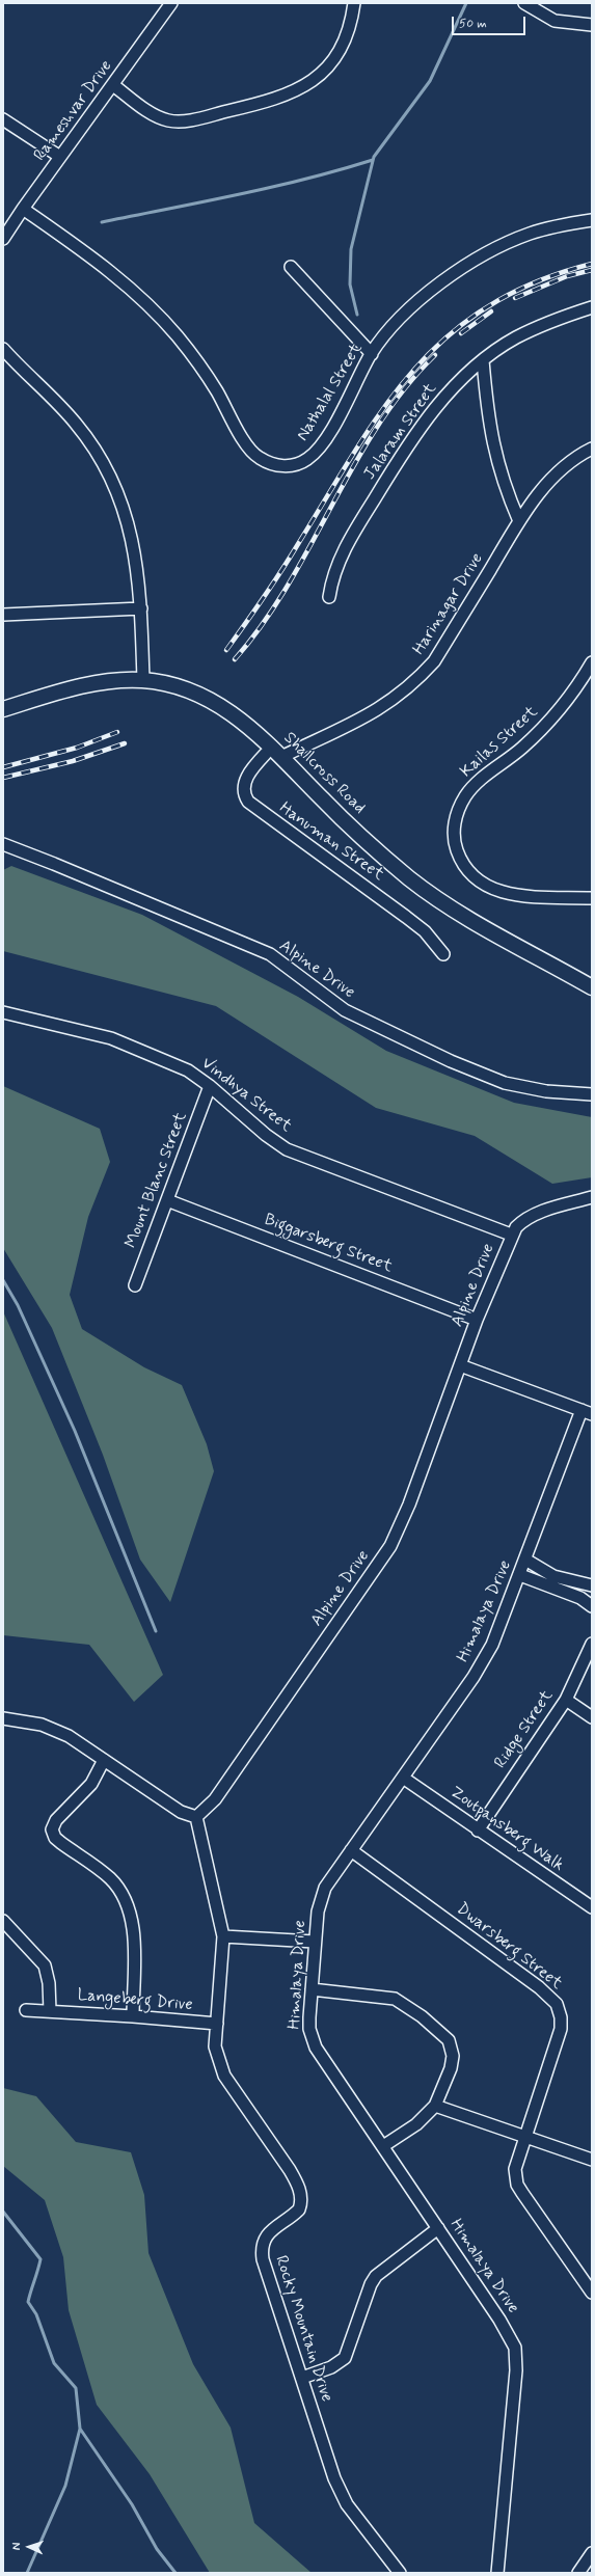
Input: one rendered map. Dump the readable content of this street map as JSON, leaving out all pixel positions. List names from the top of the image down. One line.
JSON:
{"streets":{"street":["Rameshvar Drive","Nathalal Street","Jalaram Street","Harinagar Drive","Kailas Street","Shallcross Road","Hanuman Street","Alpine Drive","Vindhya Street","Mount Blanc Street","Biggarsberg Street","Himalaya Drive","Ridge Street","Zoutpansberg Walk","Dwarsberg Street","Langeberg Drive","Rocky Mountain Drive"]},"crossings":[["Rameshvar Drive","Nathalal Street"],["Harinagar Drive","Shallcross Road"],["Harinagar Drive","Hanuman Street"],["Shallcross Road","Hanuman Street"],["Alpine Drive","Vindhya Street"],["Alpine Drive","Biggarsberg Street"],["Alpine Drive","Rocky Mountain Drive"],["Vindhya Street","Mount Blanc Street"],["Mount Blanc Street","Biggarsberg Street"],["Himalaya Drive","Zoutpansberg Walk"],["Himalaya Drive","Dwarsberg Street"],["Ridge Street","Zoutpansberg Walk"],["Langeberg Drive","Rocky Mountain Drive"]],"scale_bar":"50 m","north":"left"}
